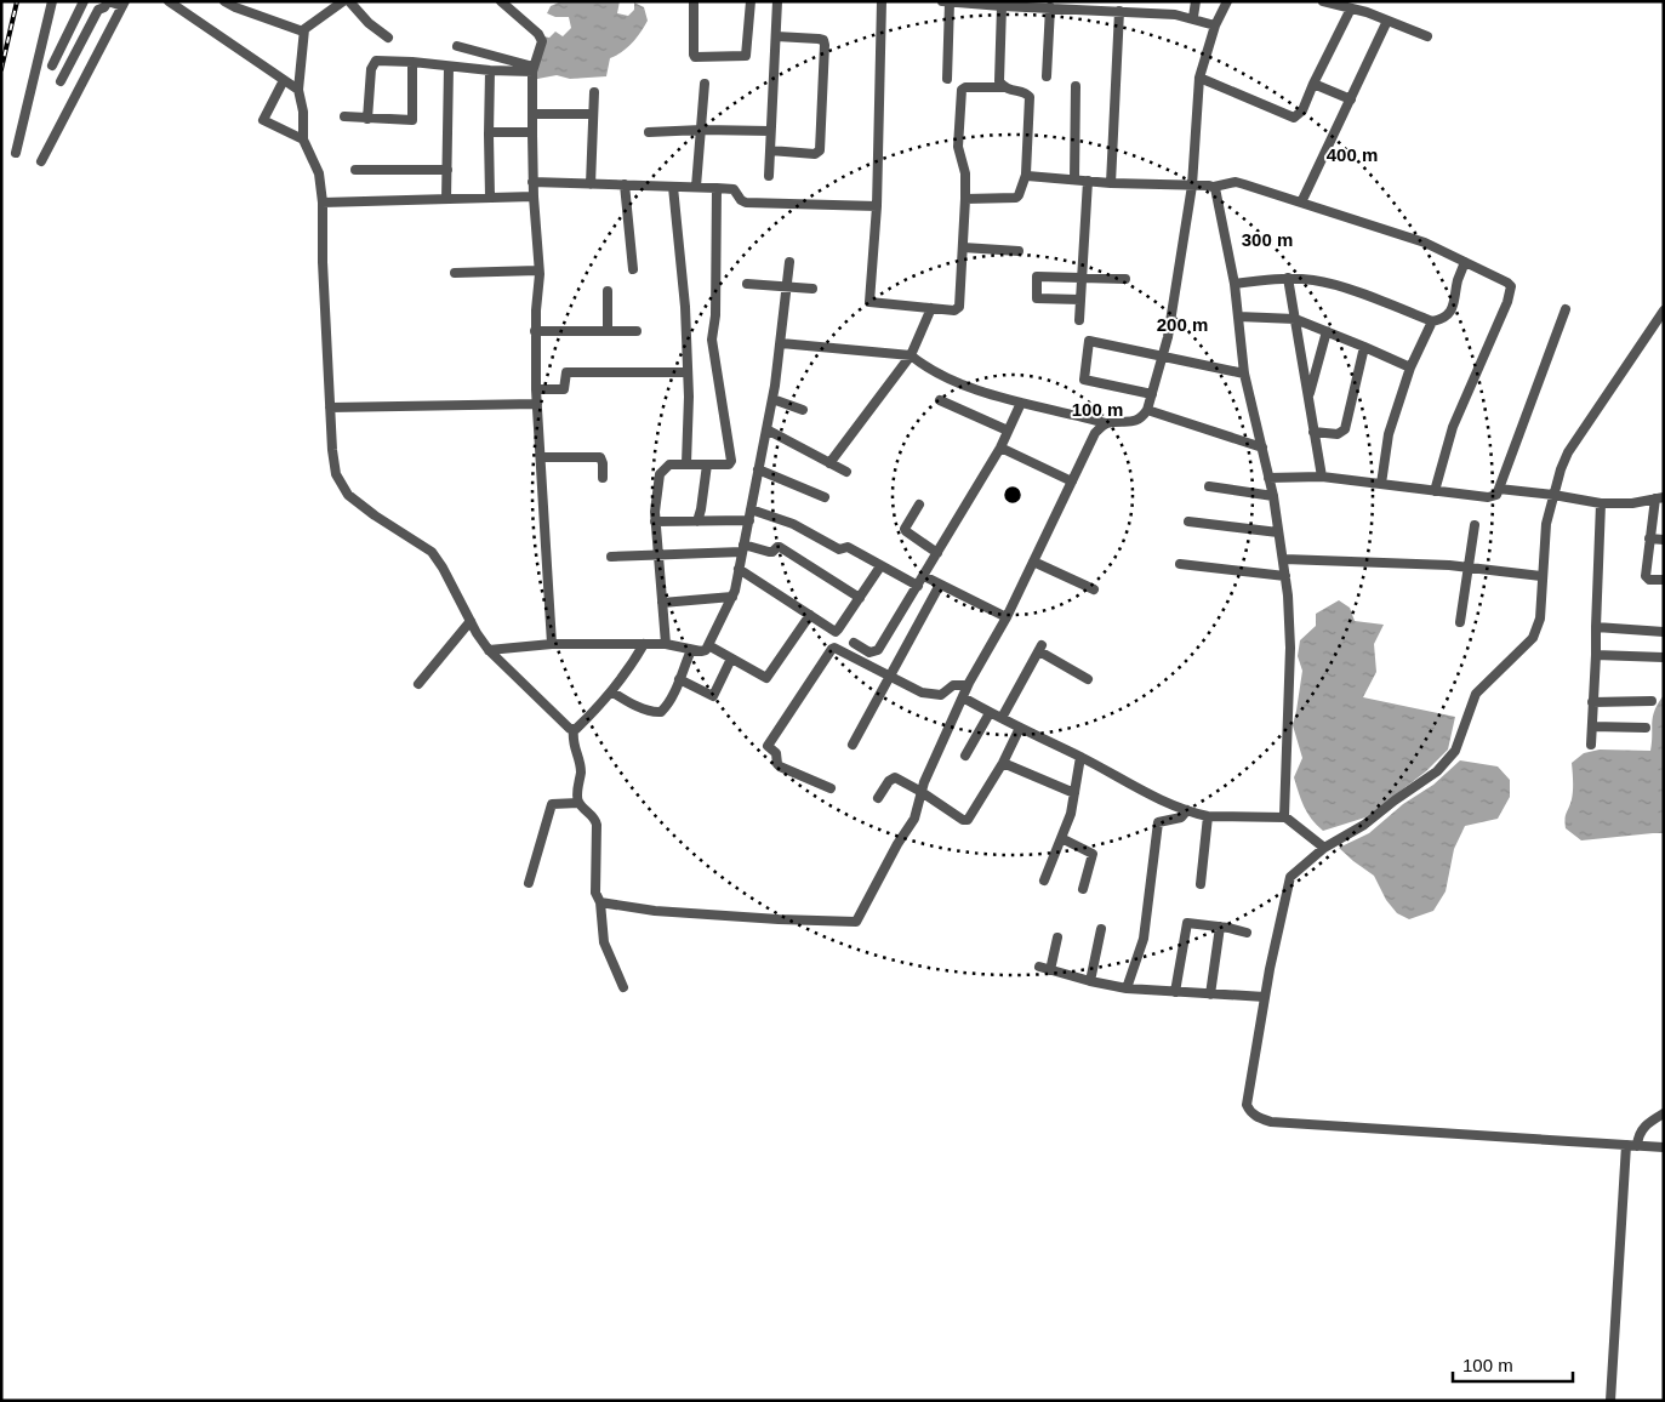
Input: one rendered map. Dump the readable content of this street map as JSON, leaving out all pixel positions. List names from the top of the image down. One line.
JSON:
{"scale_bar":"100 m","rings":["400 m","300 m","200 m","100 m"]}
